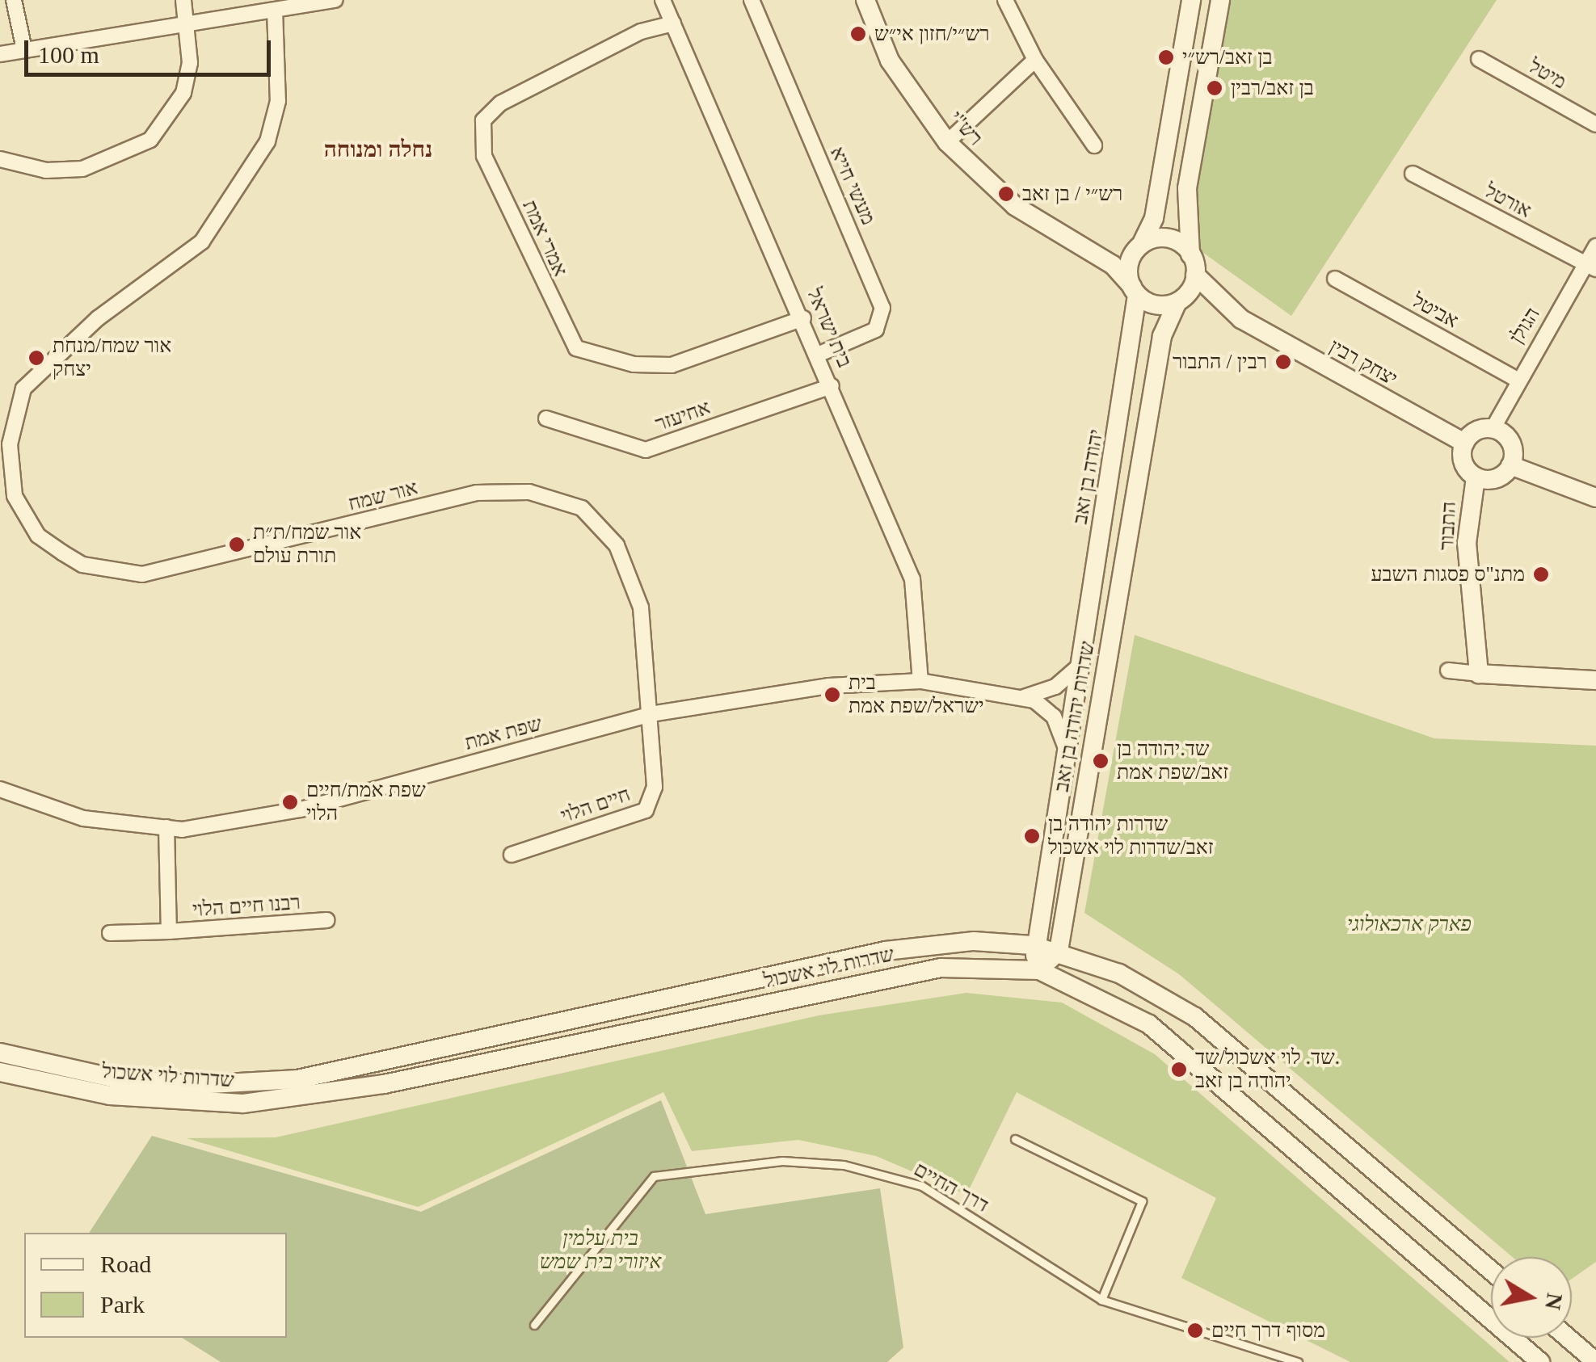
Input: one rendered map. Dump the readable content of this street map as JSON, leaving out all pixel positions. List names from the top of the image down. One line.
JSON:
{"streets":{"main road":["רש\"י","יצחק רבין","יהודה בן זאב","התבור","שדרות יהודה בן זאב","שדרות לוי אשכול"],"street":["מיטל","מעשי חייא","אורטל","אמרי אמת","אביטל","הגולן","בית ישראל","אחיעזר","אור שמח","שפת אמת","חיים הלוי","רבנו חיים הלוי"],"lane":["דרך החיים"]},"crossings":[["רש\"י","יצחק רבין"],["רש\"י","יהודה בן זאב"],["רש\"י","שדרות יהודה בן זאב"],["מעשי חייא","בית ישראל"],["אורטל","הגולן"],["אמרי אמת","בית ישראל"],["אביטל","הגולן"],["הגולן","יצחק רבין"],["הגולן","התבור"],["בית ישראל","אחיעזר"],["בית ישראל","שפת אמת"],["יצחק רבין","יהודה בן זאב"],["יצחק רבין","התבור"],["יצחק רבין","שדרות יהודה בן זאב"],["יהודה בן זאב","שדרות יהודה בן זאב"],["אור שמח","שפת אמת"],["אור שמח","חיים הלוי"],["שדרות יהודה בן זאב","שפת אמת"],["שדרות יהודה בן זאב","שדרות לוי אשכול"],["שפת אמת","חיים הלוי"],["שפת אמת","רבנו חיים הלוי"]],"districts":["נחלה ומנוחה"],"parks":["פארק ארכאולוגי","בית עלמין איזורי בית שמש"],"places":["רש״י/חזון אי״ש","בן זאב/רש״י","בן זאב/רבין","רש״י / בן זאב","אור שמח/מנחת יצחק","רבין / התבור","אור שמח/ת״ת תורת עולם","מתנ\"ס פסגות השבע","בית ישראל/שפת אמת","שד.יהודה בן זאב/שפת אמת","שפת אמת/חיים הלוי","שדרות יהודה בן זאב/שדרות לוי אשכול","שד. לוי אשכול/שד. יהודה בן זאב","מסוף דרך חיים"],"legend":["Road","Park"],"scale_bar":"100 m","north":"right"}
